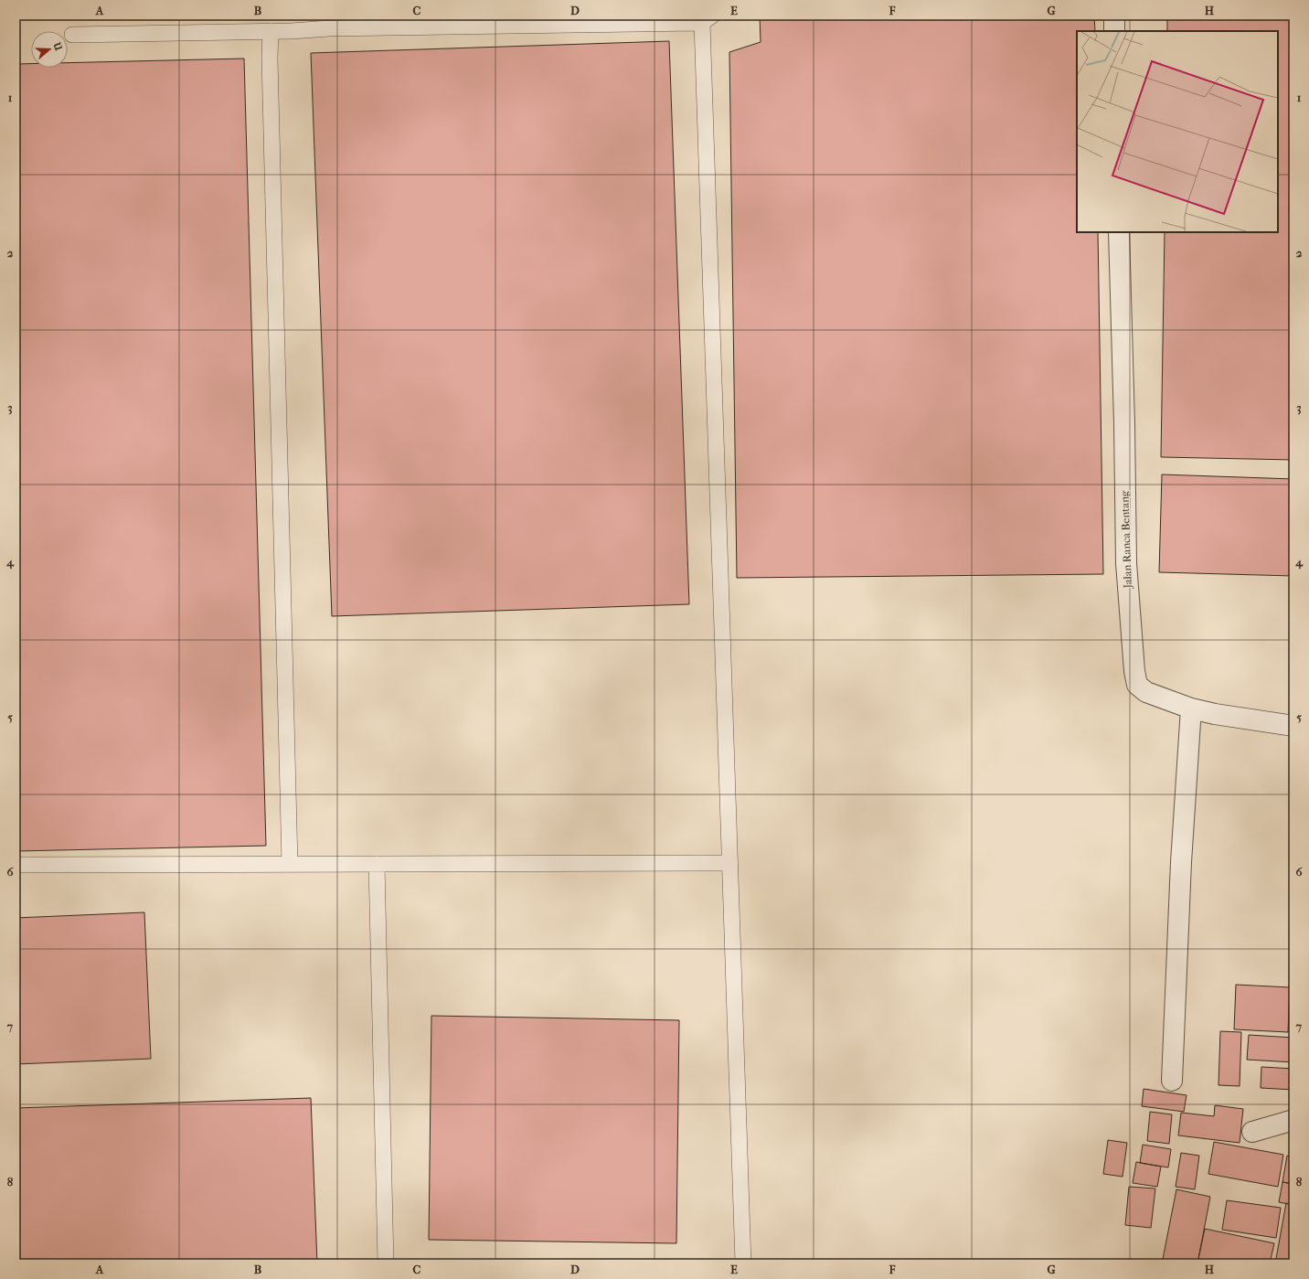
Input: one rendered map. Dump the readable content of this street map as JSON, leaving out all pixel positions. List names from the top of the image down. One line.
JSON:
{"streets":{"street":["Jalan Ranca Bentang"]},"north":"right","grid":{"columns":["A","B","C","D","E","F","G","H"],"rows":["1","2","3","4","5","6","7","8"]}}
